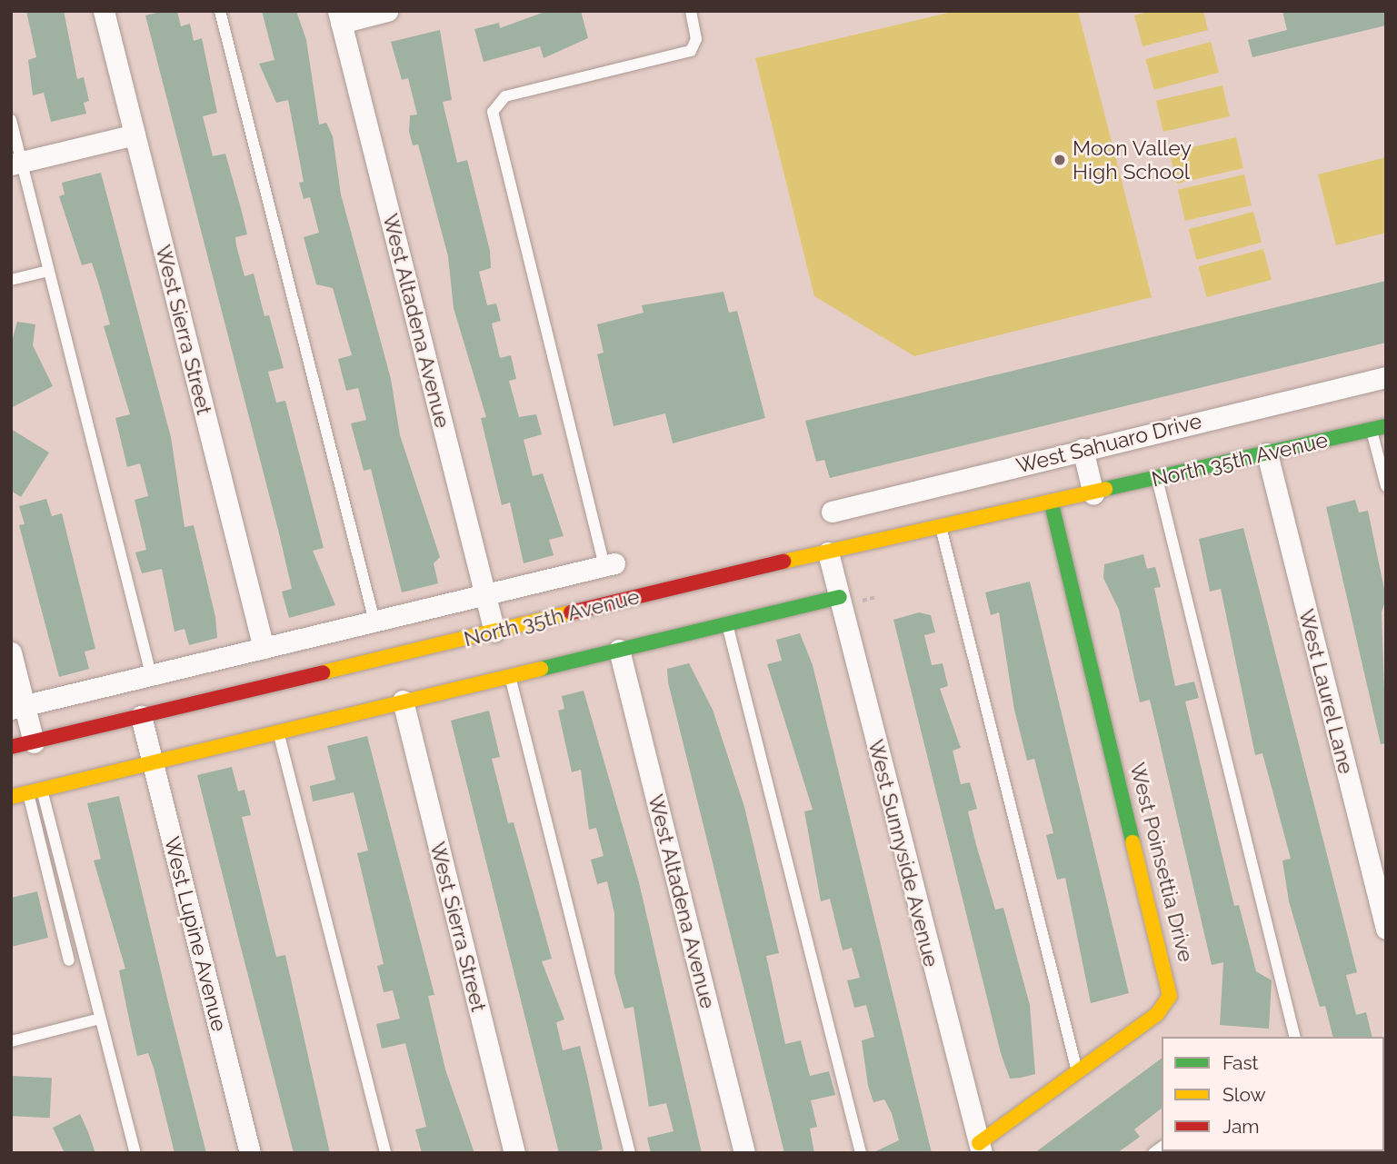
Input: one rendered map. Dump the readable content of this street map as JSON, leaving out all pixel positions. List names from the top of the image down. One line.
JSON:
{"streets":{"street":["West Altadena Avenue","West Sierra Street","West Sahuaro Drive","North 35th Avenue","West Laurel Lane","West Sunnyside Avenue","West Poinsettia Drive","West Lupine Avenue"]},"crossings":[["West Altadena Avenue","North 35th Avenue"],["West Sierra Street","North 35th Avenue"],["North 35th Avenue","West Laurel Lane"],["North 35th Avenue","West Sunnyside Avenue"],["North 35th Avenue","West Poinsettia Drive"],["North 35th Avenue","West Lupine Avenue"],["West Sunnyside Avenue","West Poinsettia Drive"]],"places":["Moon Valley High School"],"legend":["Fast","Slow","Jam"]}
